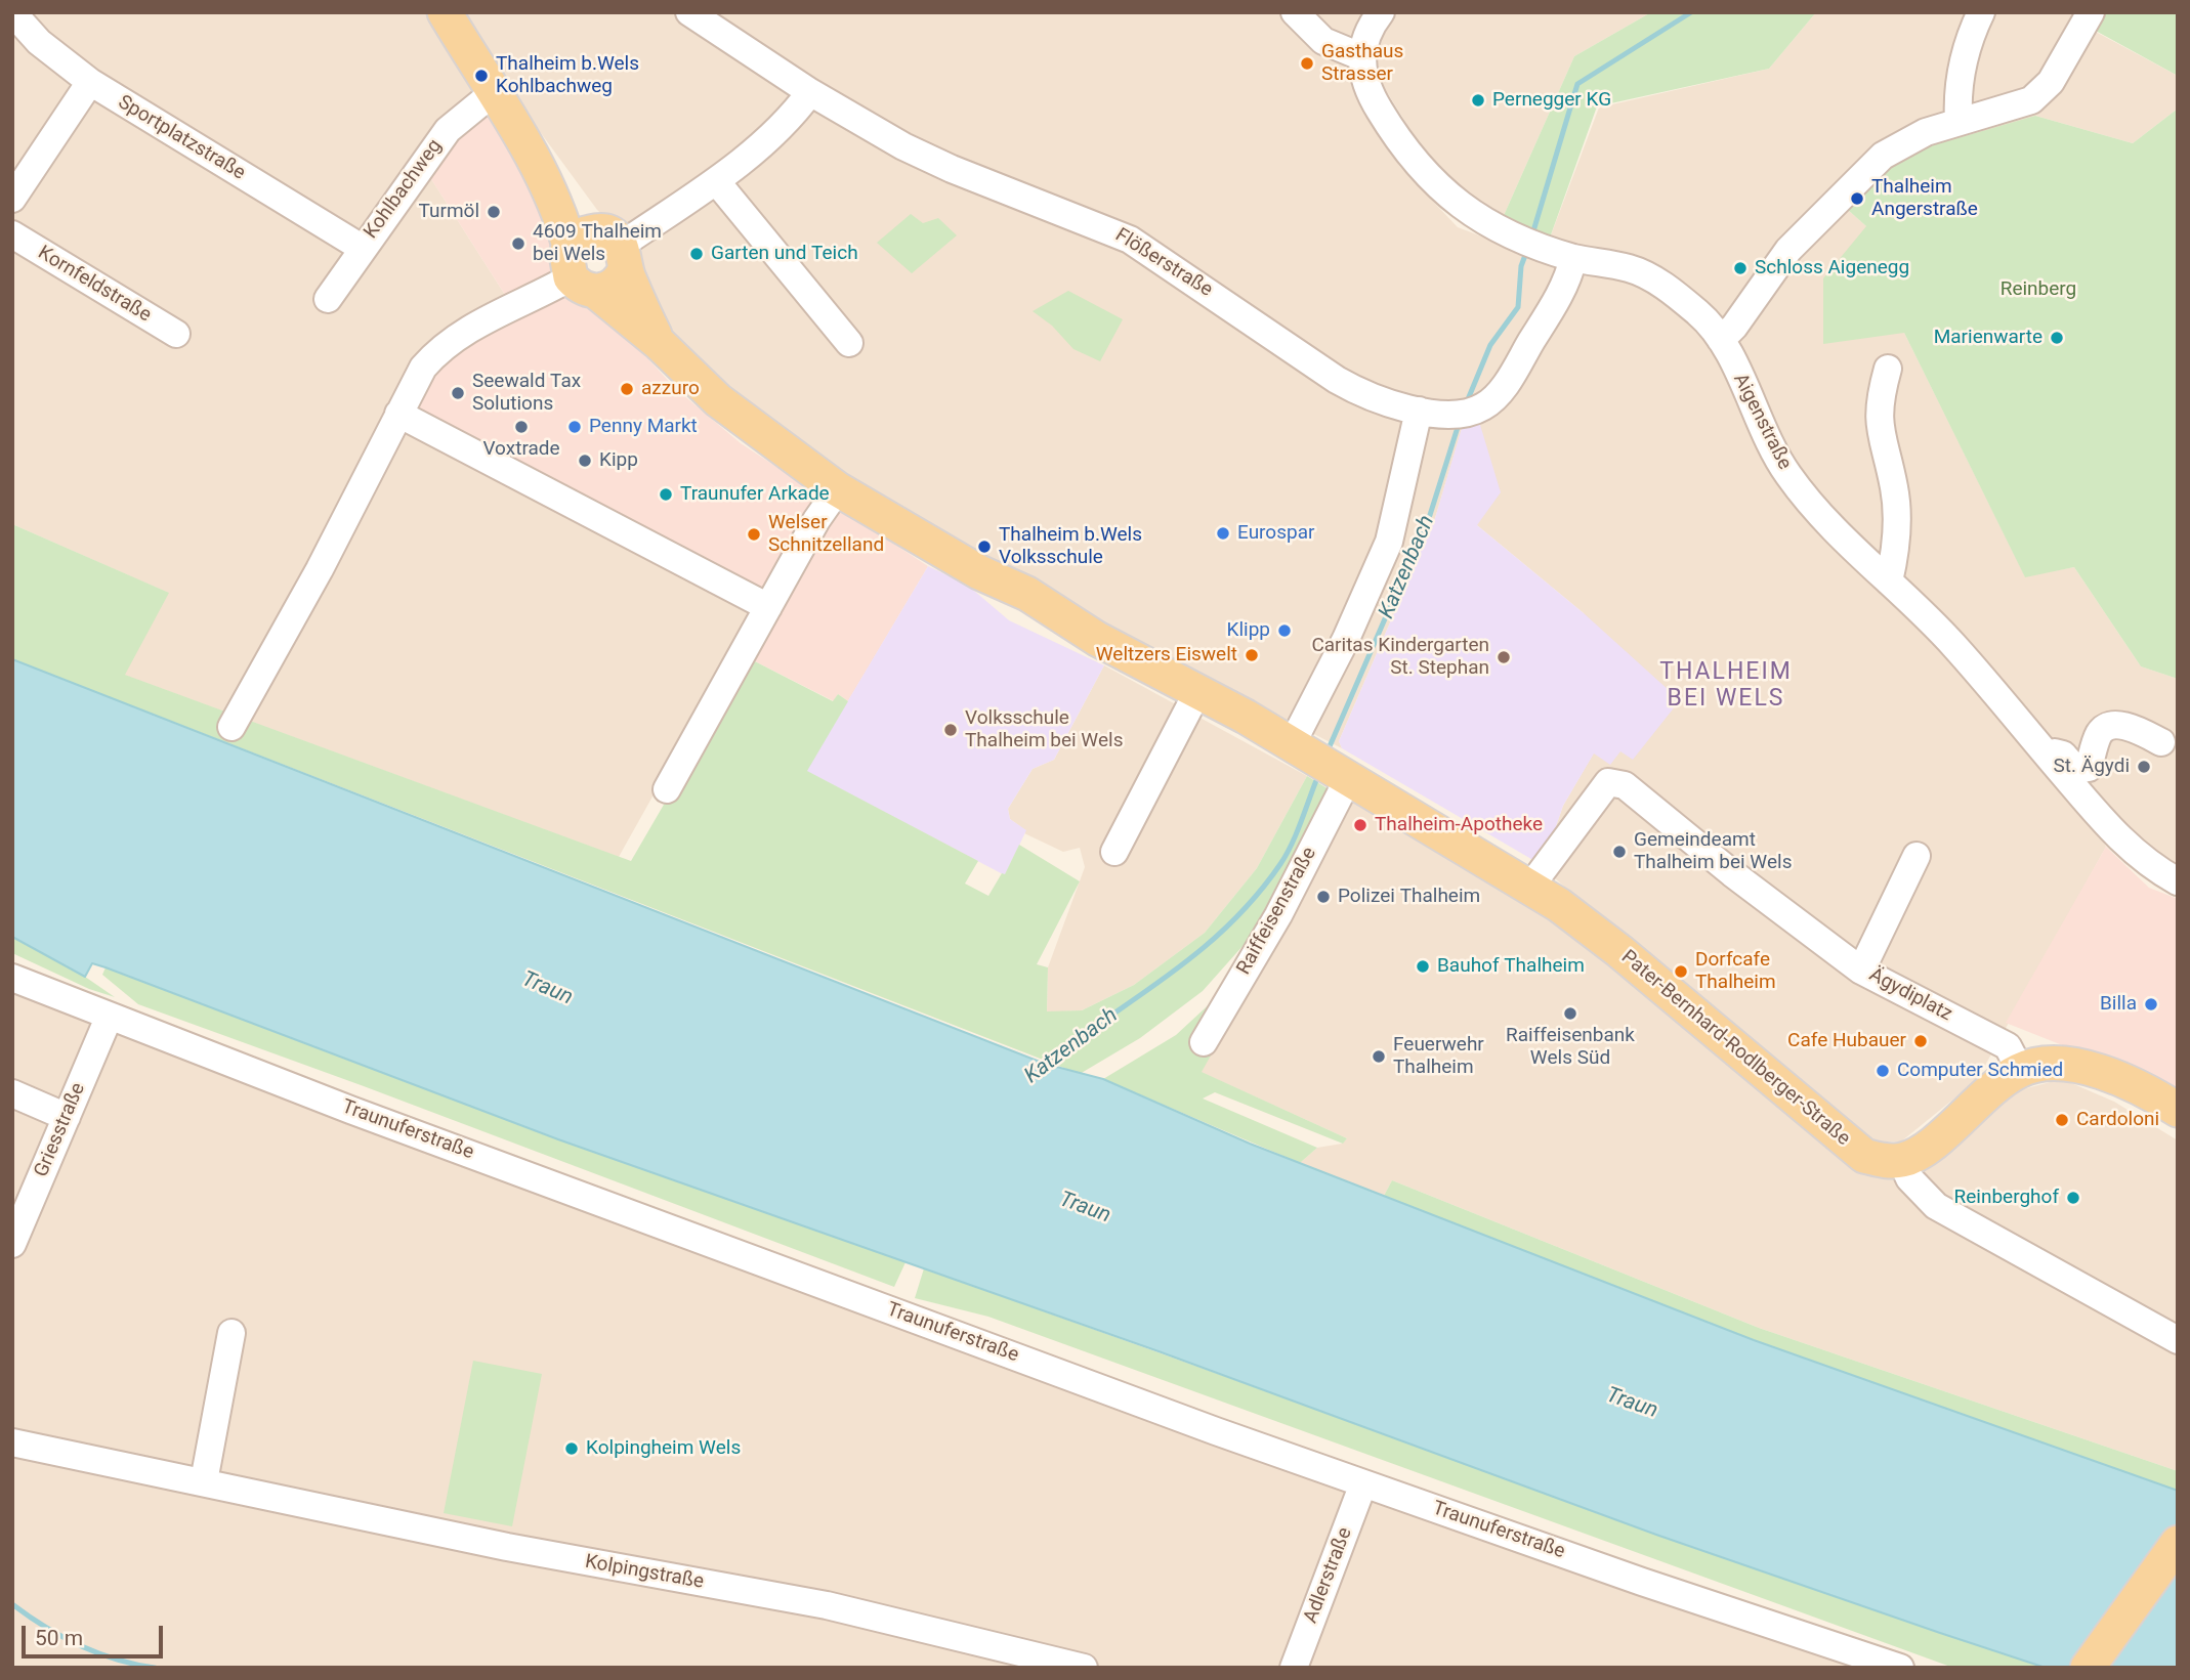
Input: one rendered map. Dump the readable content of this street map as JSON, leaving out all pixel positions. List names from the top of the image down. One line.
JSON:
{"streets":{"main road":["Pater-Bernhard-Rodlberger-Straße"],"street":["Sportplatzstraße","Kohlbachweg","Flößerstraße","Kornfeldstraße","Aigenstraße","Raiffeisenstraße","Ägydiplatz","Griesstraße","Traunuferstraße","Kolpingstraße","Adlerstraße"]},"crossings":[["Sportplatzstraße","Kohlbachweg"],["Flößerstraße","Aigenstraße"],["Raiffeisenstraße","Pater-Bernhard-Rodlberger-Straße"],["Griesstraße","Traunuferstraße"],["Traunuferstraße","Adlerstraße"]],"districts":["THALHEIM BEI WELS"],"water":["Katzenbach","Traun"],"parks":["Reinberg"],"places":["Gasthaus Strasser","Thalheim b.Wels Kohlbachweg","Pernegger KG","Thalheim Angerstraße","Turmöl","4609 Thalheim bei Wels","Garten und Teich","Schloss Aigenegg","Marienwarte","azzuro","Seewald Tax Solutions","Voxtrade","Penny Markt","Kipp","Traunufer Arkade","Eurospar","Welser Schnitzelland","Thalheim b.Wels Volksschule","Klipp","Weltzers Eiswelt","Caritas Kindergarten St. Stephan","Volksschule Thalheim bei Wels","St. Ägydi","Thalheim-Apotheke","Gemeindeamt Thalheim bei Wels","Polizei Thalheim","Bauhof Thalheim","Dorfcafe Thalheim","Billa","Raiffeisenbank Wels Süd","Cafe Hubauer","Feuerwehr Thalheim","Computer Schmied","Cardoloni","Reinberghof","Kolpingheim Wels"],"scale_bar":"50 m"}
